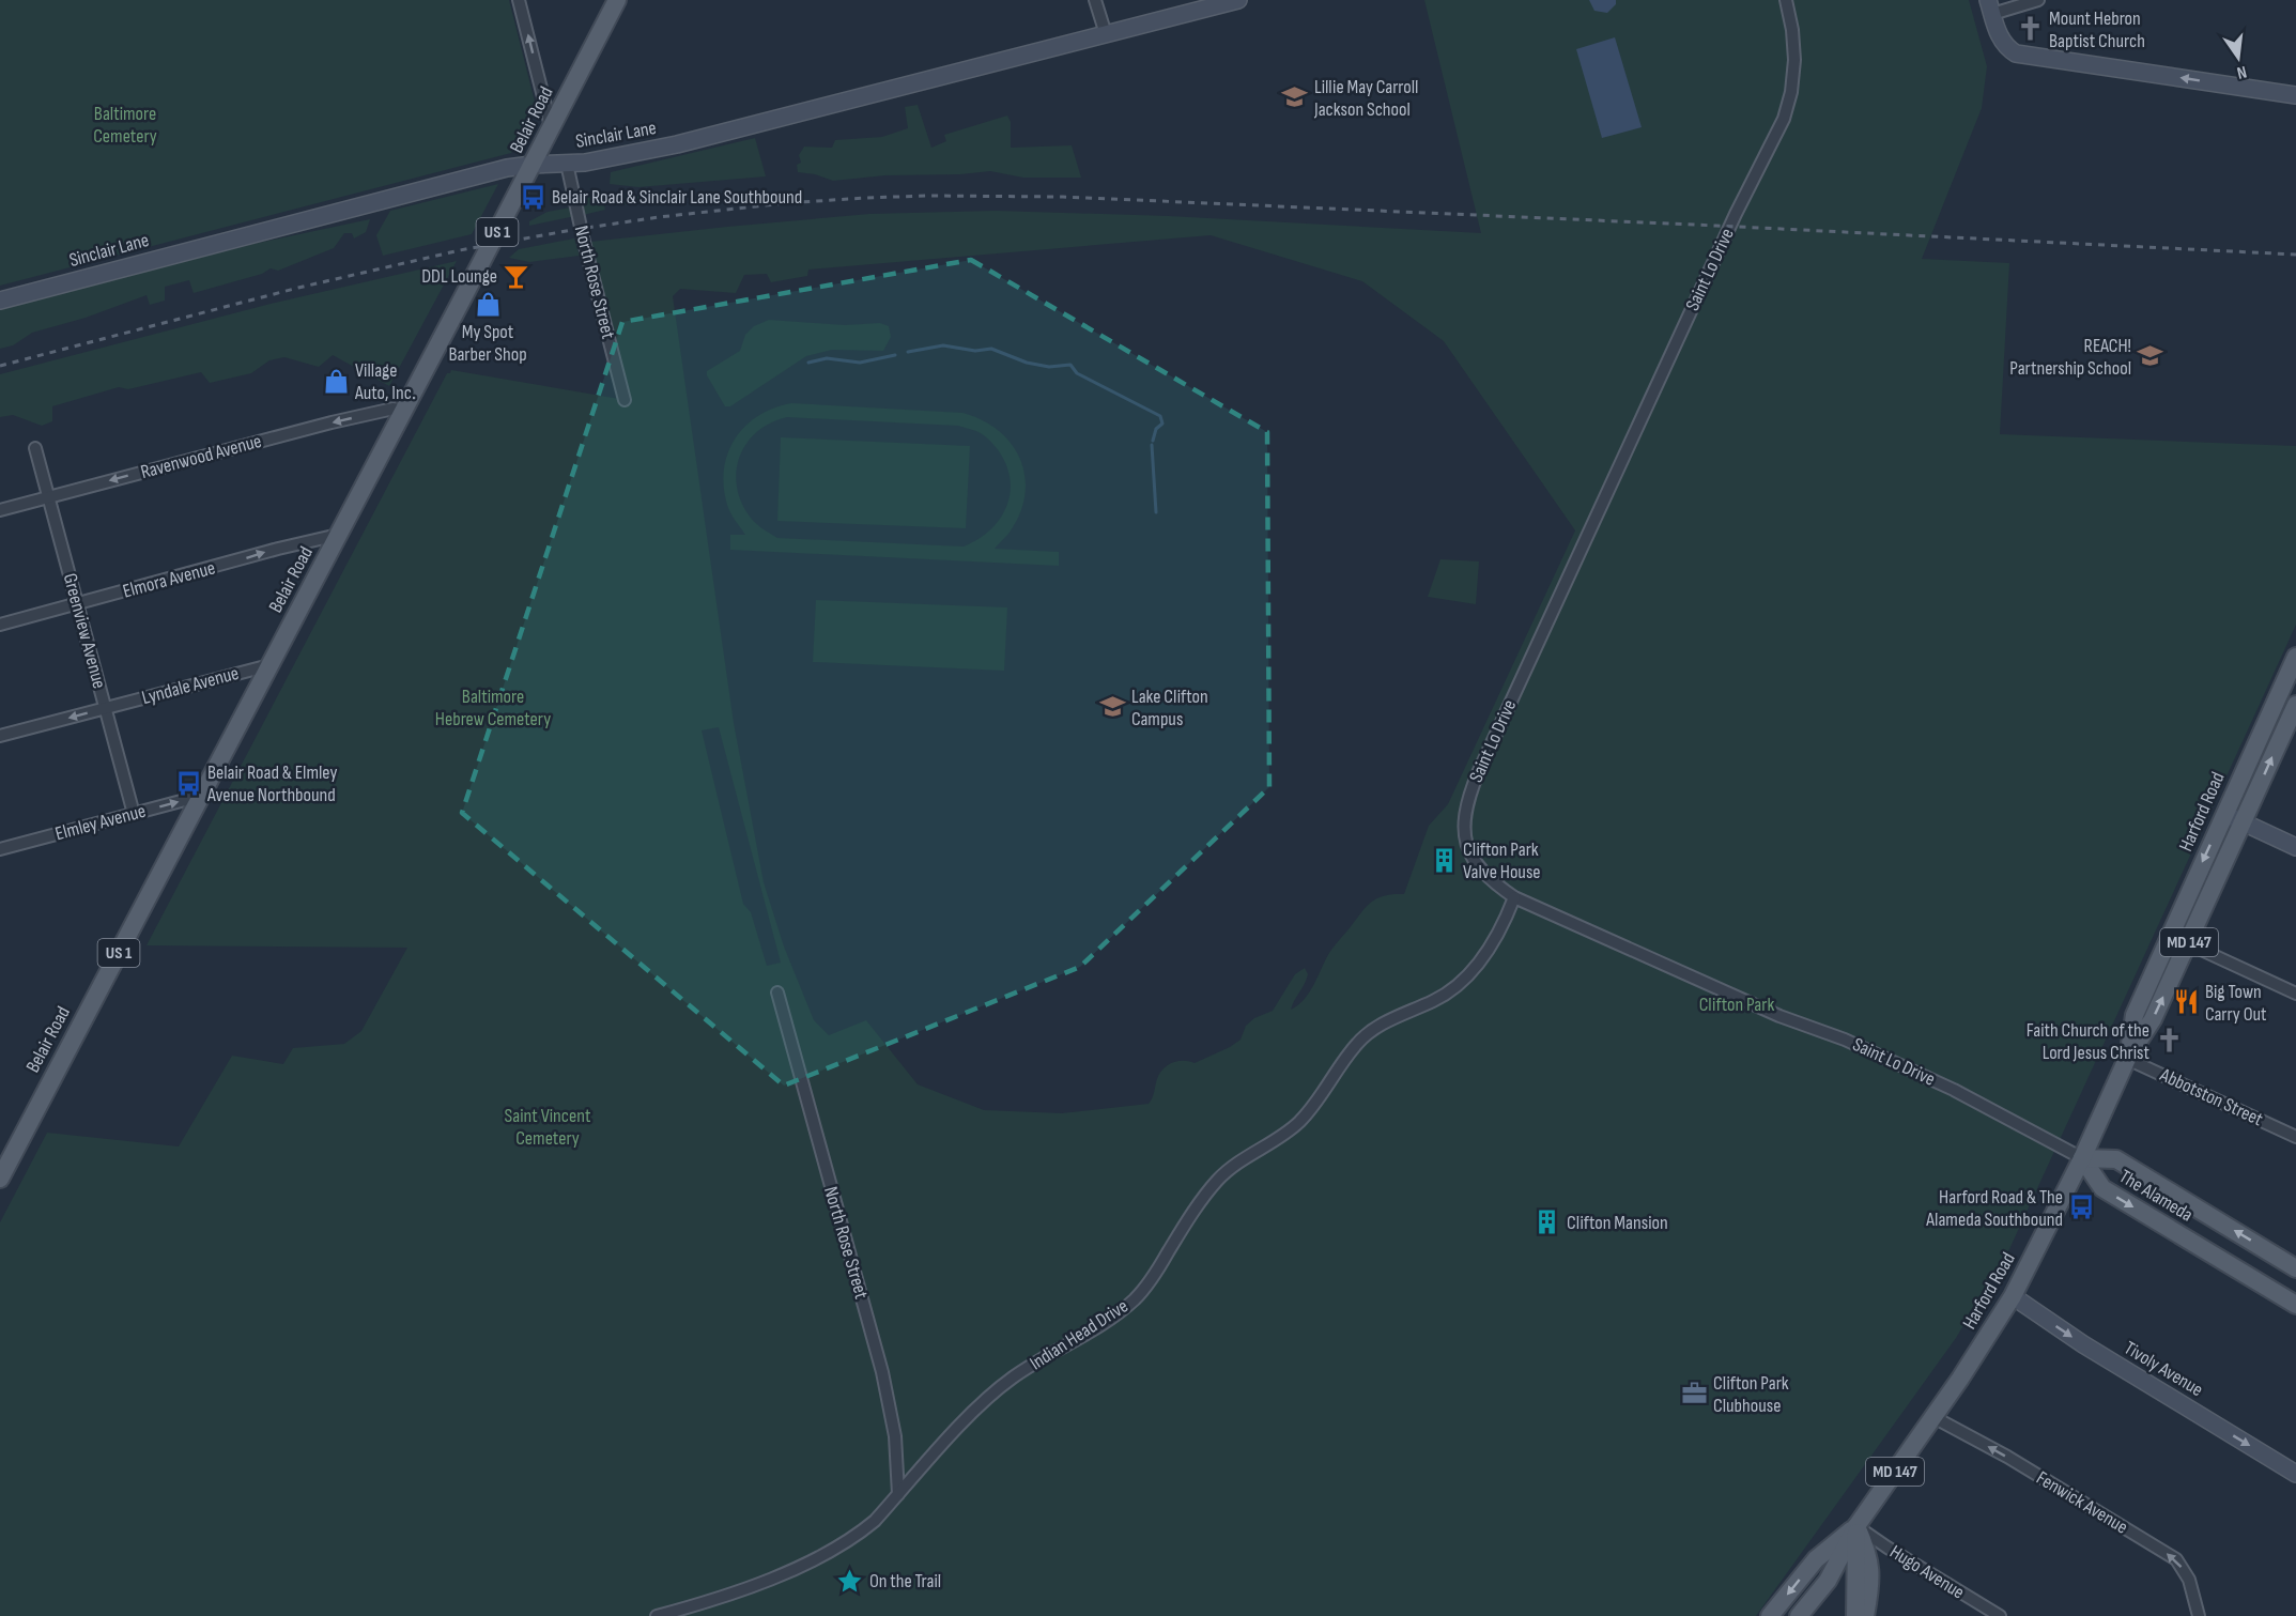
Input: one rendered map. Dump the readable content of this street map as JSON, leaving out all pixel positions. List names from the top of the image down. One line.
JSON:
{"streets":{"main road":["Belair Road","Sinclair Lane","US 1","Harford Road","MD 147","The Alameda","Tivoly Avenue"],"street":["Saint Lo Drive","North Rose Street","Ravenwood Avenue","Elmora Avenue","Greenview Avenue","Lyndale Avenue","Elmley Avenue","Abbotston Street","Indian Head Drive","Fenwick Avenue","Hugo Avenue"]},"crossings":[["Belair Road","Sinclair Lane"],["Belair Road","Ravenwood Avenue"],["Belair Road","Elmora Avenue"],["Belair Road","Lyndale Avenue"],["Belair Road","Elmley Avenue"],["Sinclair Lane","North Rose Street"],["Saint Lo Drive","Harford Road"],["Saint Lo Drive","The Alameda"],["Saint Lo Drive","Indian Head Drive"],["North Rose Street","Indian Head Drive"],["Ravenwood Avenue","Greenview Avenue"],["Elmora Avenue","Greenview Avenue"],["Greenview Avenue","Lyndale Avenue"],["Greenview Avenue","Elmley Avenue"],["Harford Road","Abbotston Street"],["Harford Road","The Alameda"],["Harford Road","Tivoly Avenue"],["Harford Road","Fenwick Avenue"],["Harford Road","Hugo Avenue"]],"one_way":["Ravenwood Avenue","Elmora Avenue","Lyndale Avenue","Tivoly Avenue","Fenwick Avenue"],"parks":["Baltimore Cemetery","Baltimore Hebrew Cemetery","Clifton Park","Saint Vincent Cemetery"],"places":{"church":["Mount Hebron Baptist Church","Faith Church of the Lord Jesus Christ"],"school or university":["Lillie May Carroll Jackson School","REACH! Partnership School","Lake Clifton Campus"],"bus stop":["Belair Road & Sinclair Lane Southbound","Belair Road & Elmley Avenue Northbound","Harford Road & The Alameda Southbound"],"bar":["DDL Lounge"],"shop":["My Spot Barber Shop","Village Auto, Inc."],"building":["Clifton Park Valve House","Clifton Mansion"],"restaurant":["Big Town Carry Out"],"office":["Clifton Park Clubhouse"],"place":["On the Trail"]},"north":"bottom"}
